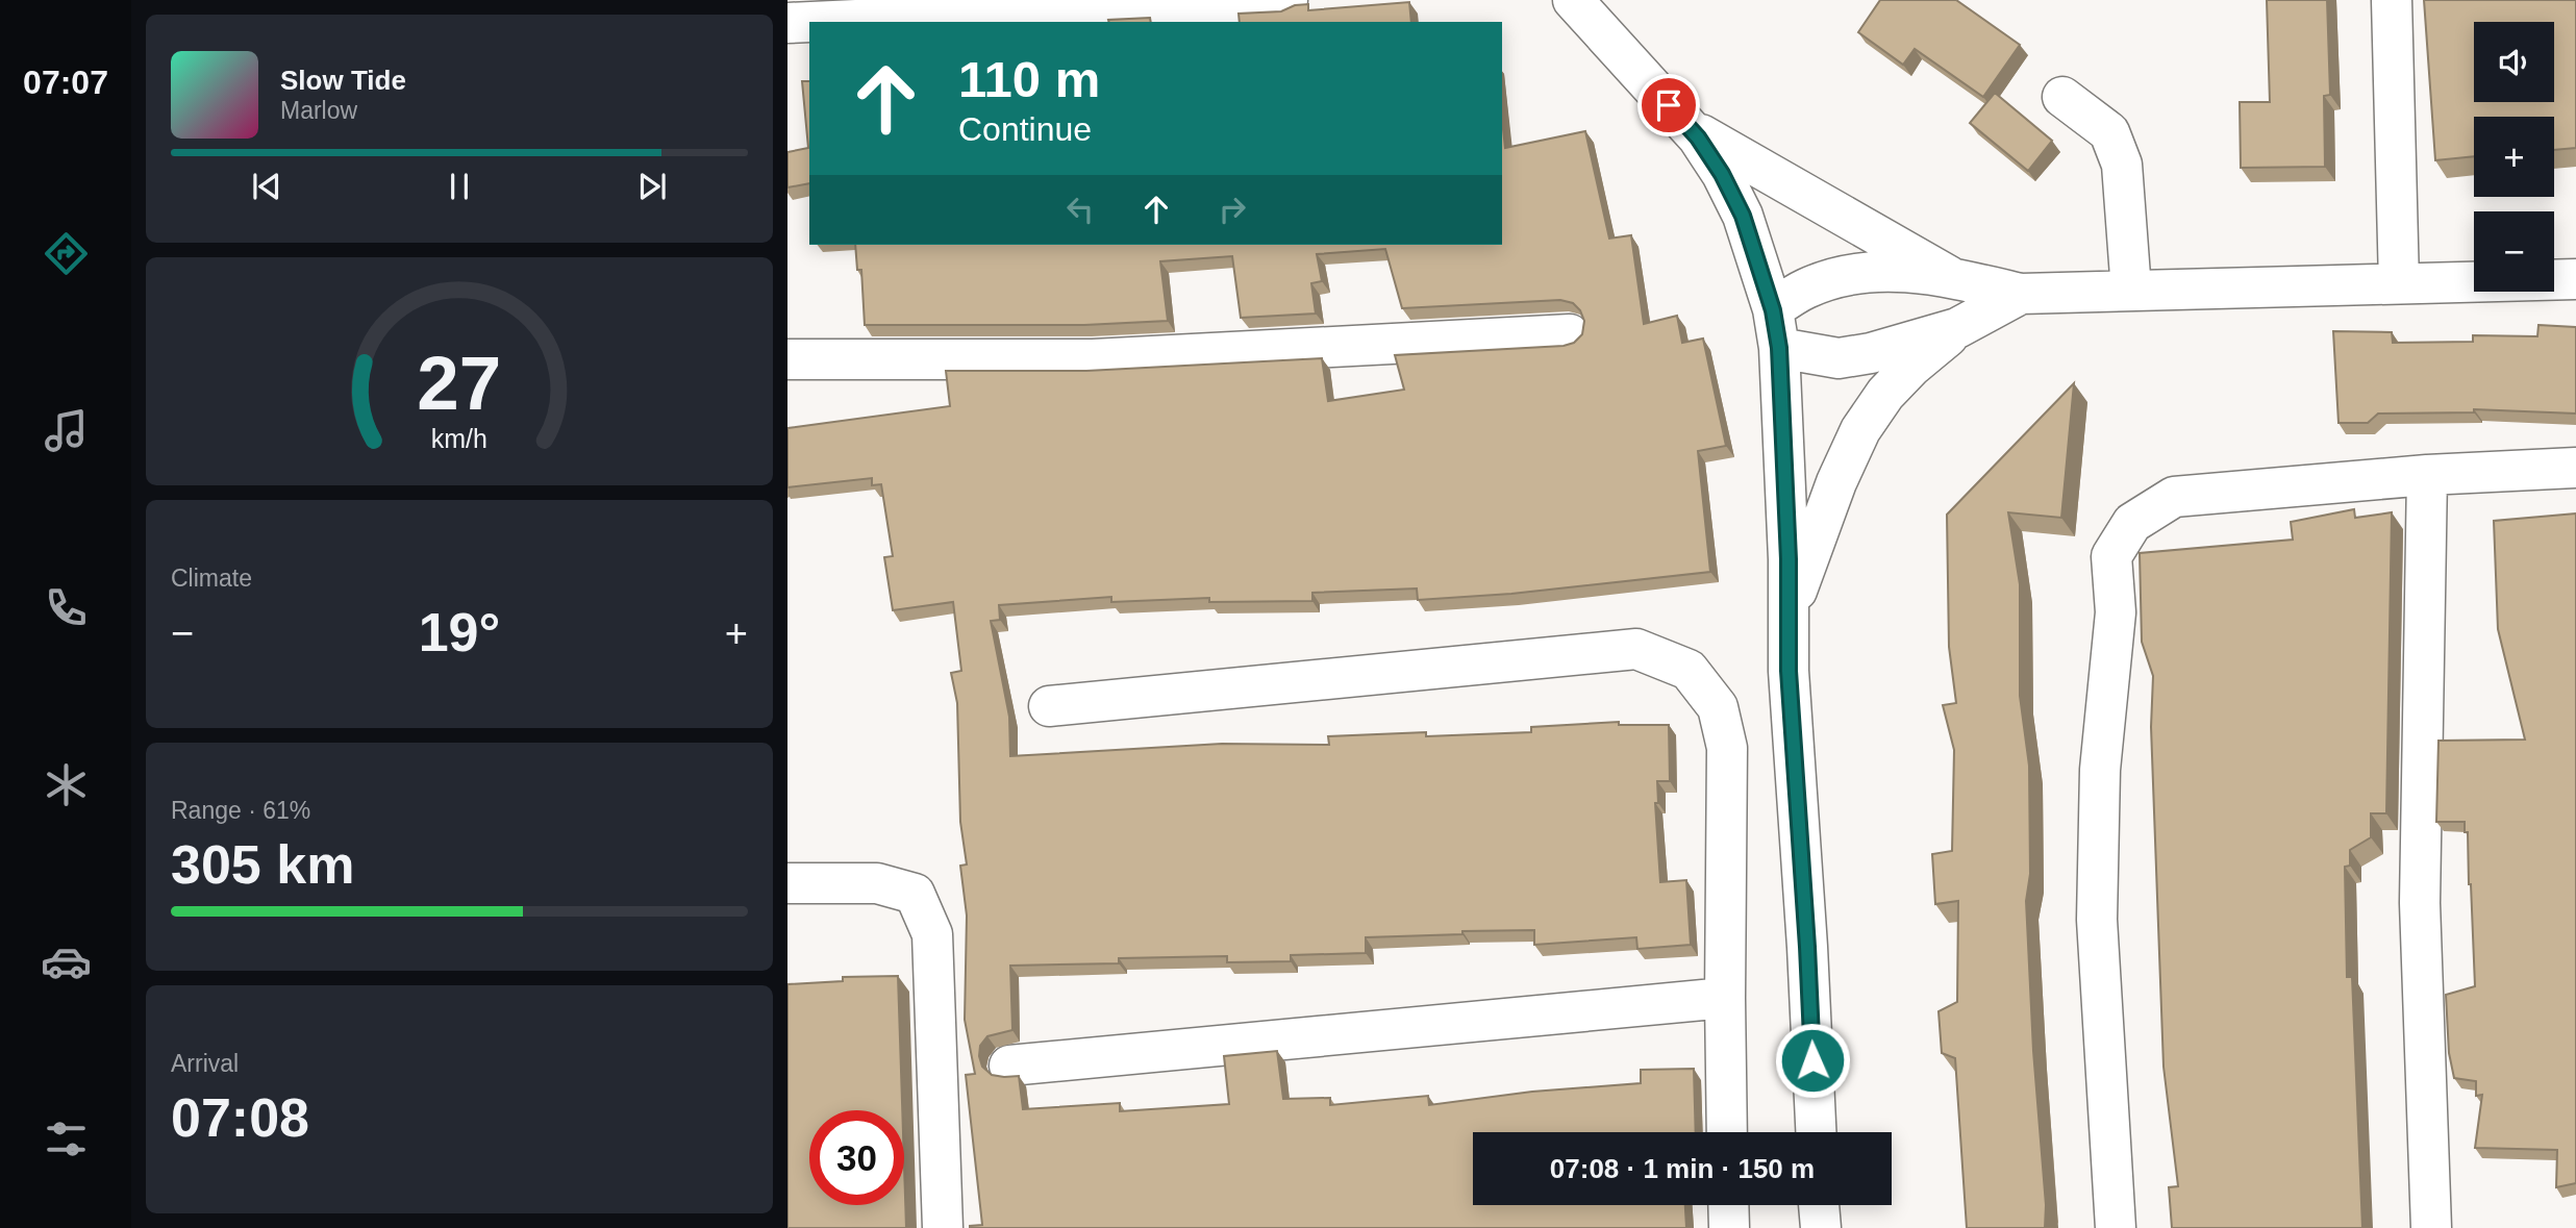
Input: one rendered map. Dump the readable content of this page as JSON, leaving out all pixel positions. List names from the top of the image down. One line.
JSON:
{"page":{"tabs":"07:07","map_buttons":["+","−"],"turn":["110 m","Continue"],"song":["Slow Tide","Marlow"],"tile":["Climate",["Range · 61%","305 km"],["Arrival","07:08"]],"heat":["−","19°","+"],"limit":"30","trip":"07:08 · 1 min · 150 m","gauge":["27","km/h"]}}
